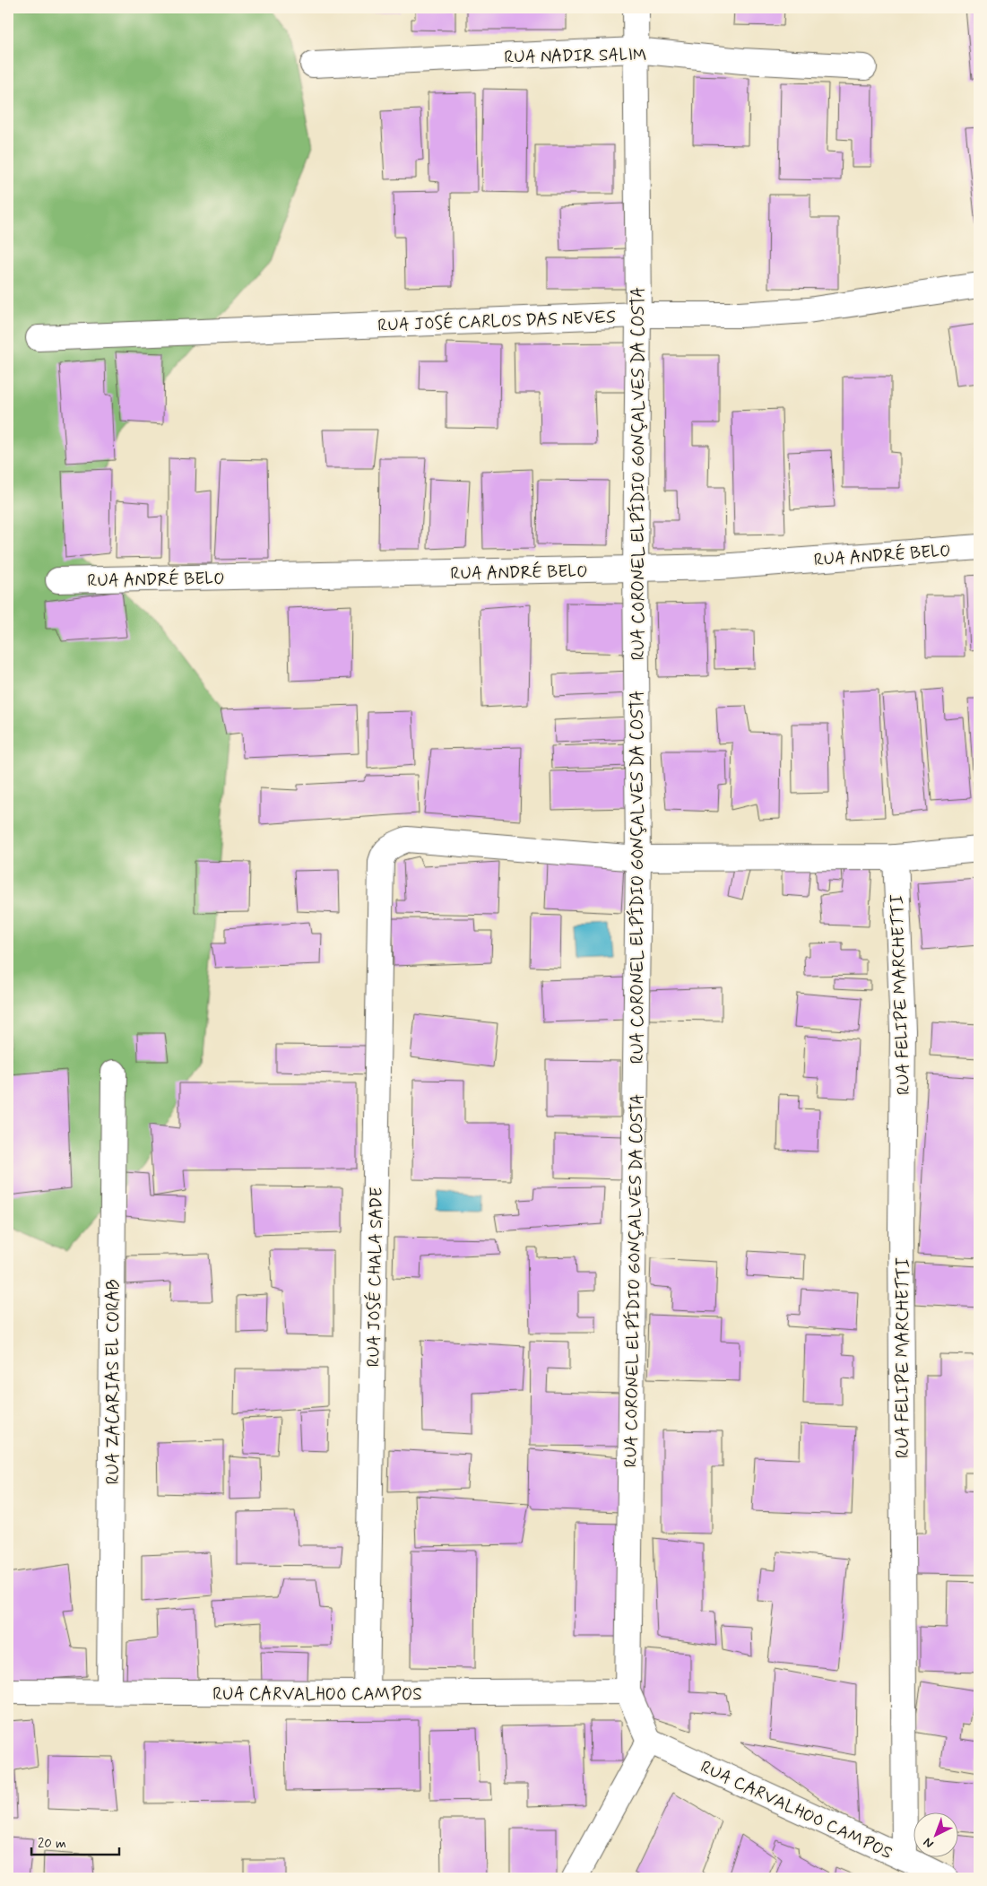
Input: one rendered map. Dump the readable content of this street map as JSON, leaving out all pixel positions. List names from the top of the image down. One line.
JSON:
{"streets":{"street":["RUA NADIR SALIM","RUA JOSÉ CARLOS DAS NEVES","RUA CORONEL ELPÍDIO GONÇALVES DA COSTA","RUA ANDRÉ BELO","RUA FELIPE MARCHETTI","RUA JOSÉ CHALA SADE","RUA ZACARIAS EL CORAB","RUA CARVALHOO CAMPOS"]},"crossings":[["RUA NADIR SALIM","RUA CORONEL ELPÍDIO GONÇALVES DA COSTA"],["RUA JOSÉ CARLOS DAS NEVES","RUA CORONEL ELPÍDIO GONÇALVES DA COSTA"],["RUA CORONEL ELPÍDIO GONÇALVES DA COSTA","RUA ANDRÉ BELO"],["RUA CORONEL ELPÍDIO GONÇALVES DA COSTA","RUA JOSÉ CHALA SADE"],["RUA CORONEL ELPÍDIO GONÇALVES DA COSTA","RUA CARVALHOO CAMPOS"],["RUA FELIPE MARCHETTI","RUA CARVALHOO CAMPOS"],["RUA JOSÉ CHALA SADE","RUA CARVALHOO CAMPOS"],["RUA ZACARIAS EL CORAB","RUA CARVALHOO CAMPOS"]],"scale_bar":"20 m","north":"bottom left"}
